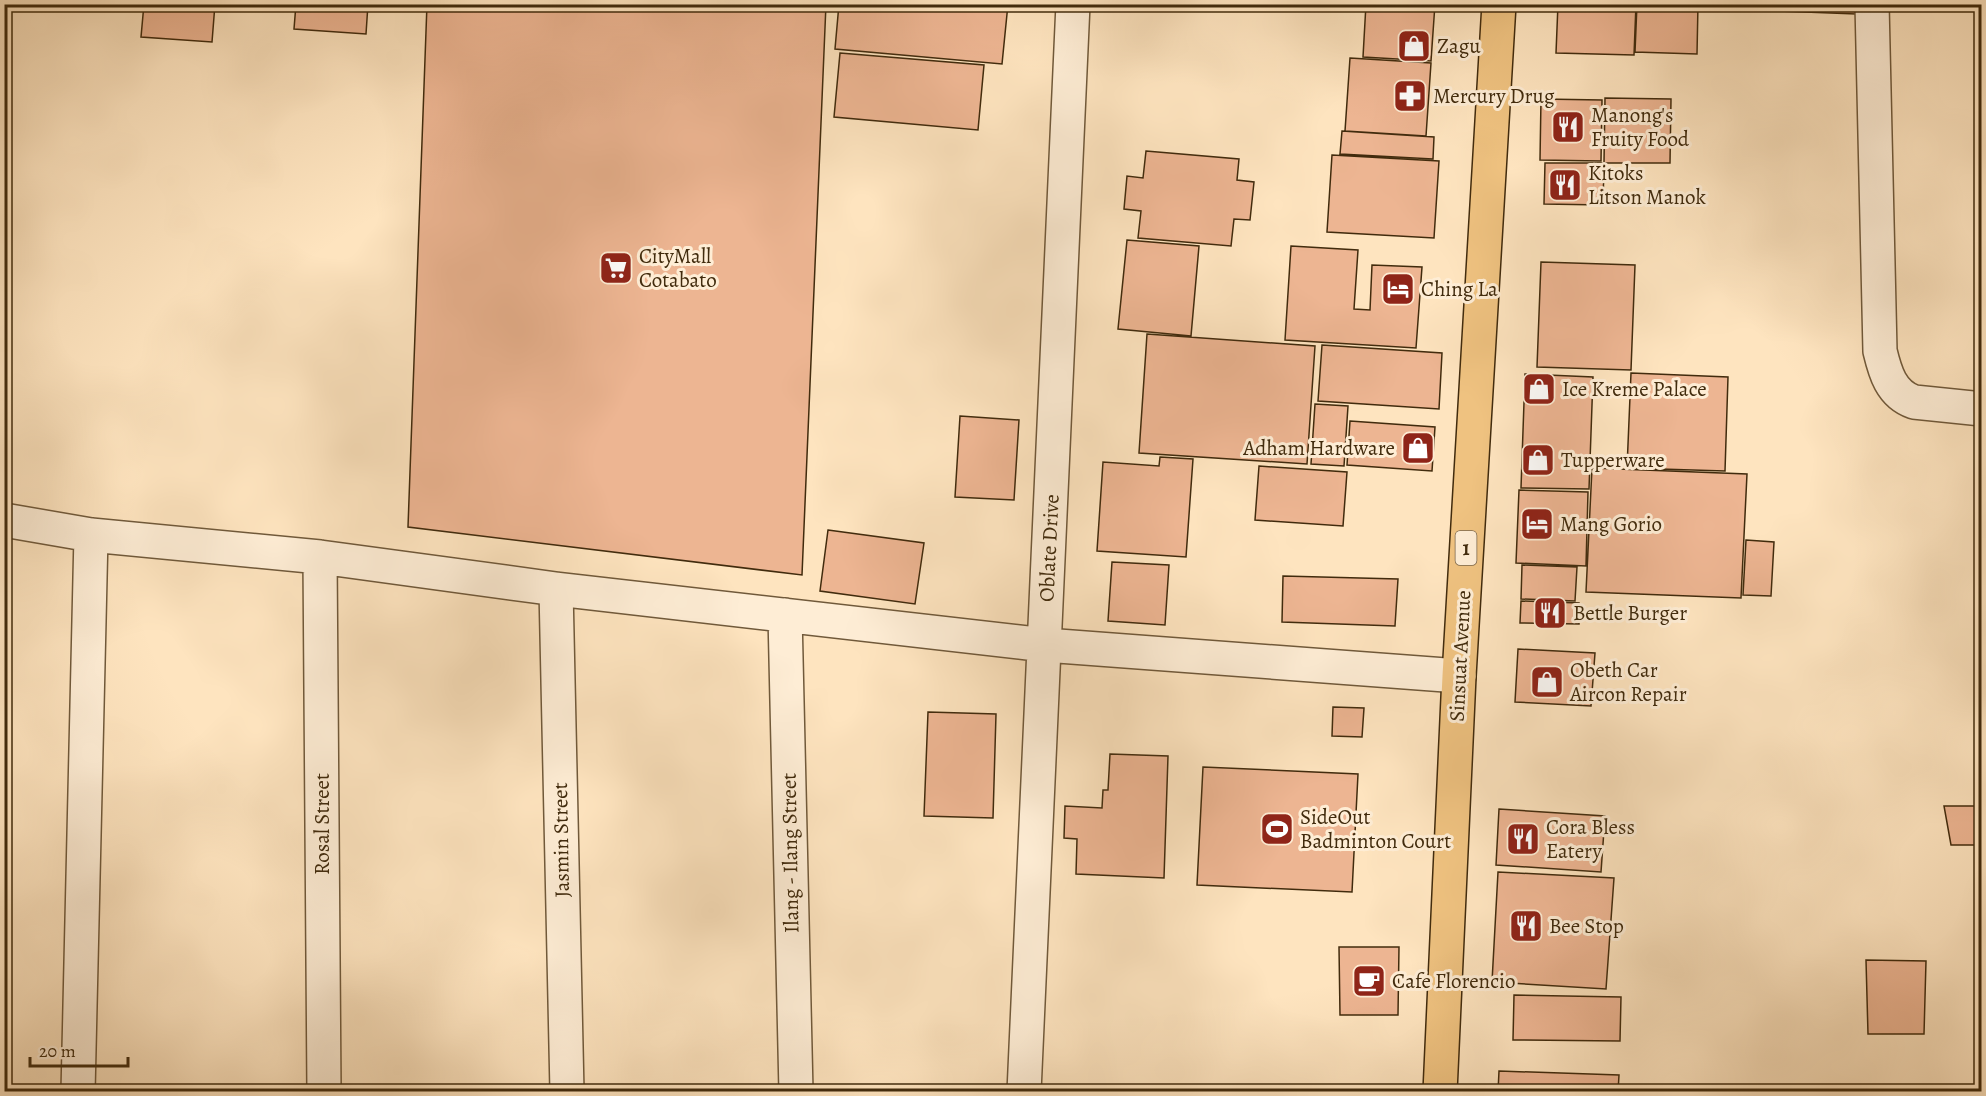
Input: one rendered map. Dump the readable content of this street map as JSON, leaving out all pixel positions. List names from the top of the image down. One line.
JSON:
{"streets":{"main road":["1","Sinsuat Avenue"],"street":["Oblate Drive","Rosal Street","Jasmin Street","Ilang - Ilang Street"]},"places":{"shop":["Zagu","Ice Kreme Palace","Adham Hardware","Tupperware","Obeth Car Aircon Repair"],"pharmacy":["Mercury Drug"],"restaurant":["Manong's Fruity Food","Kitoks Litson Manok","Bettle Burger","Cora Bless Eatery","Bee Stop"],"supermarket":["CityMall Cotabato"],"hotel":["Ching La","Mang Gorio"],"sports":["SideOut Badminton Court"],"cafe":["Cafe Florencio"]},"scale_bar":"20 m"}
